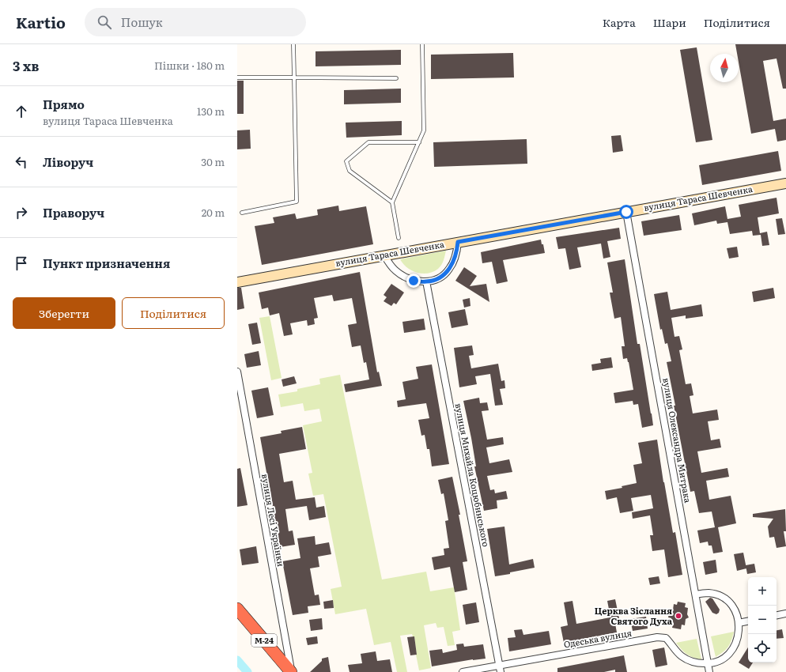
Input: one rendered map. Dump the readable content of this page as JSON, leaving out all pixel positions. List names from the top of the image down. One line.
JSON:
{"streets":{"highway":["М-24"],"street":["вулиця Тараса Шевченка","вулиця Олександра Митрака","вулиця Михайла Коцюбинського","вулиця Лесі Українки","Одеська вулиця"]},"crossings":[["вулиця Тараса Шевченка","вулиця Олександра Митрака"],["вулиця Олександра Митрака","Одеська вулиця"],["вулиця Михайла Коцюбинського","Одеська вулиця"],["вулиця Лесі Українки","М-24"]],"places":["Церква Зіслання Святого Духа"],"north":"top","page":{"header":"Kartio","search":"Пошук","nav":["Карта","Шари","Поділитися"],"heading":["3 хв","Пішки · 180 m"],"list":[["Прямо","вулиця Тараса Шевченка","130 m"],["Ліворуч","30 m"],["Праворуч","20 m"],"Пункт призначення"],"buttons":["Зберегти","Поділитися"],"map_buttons":["+","−"]}}
